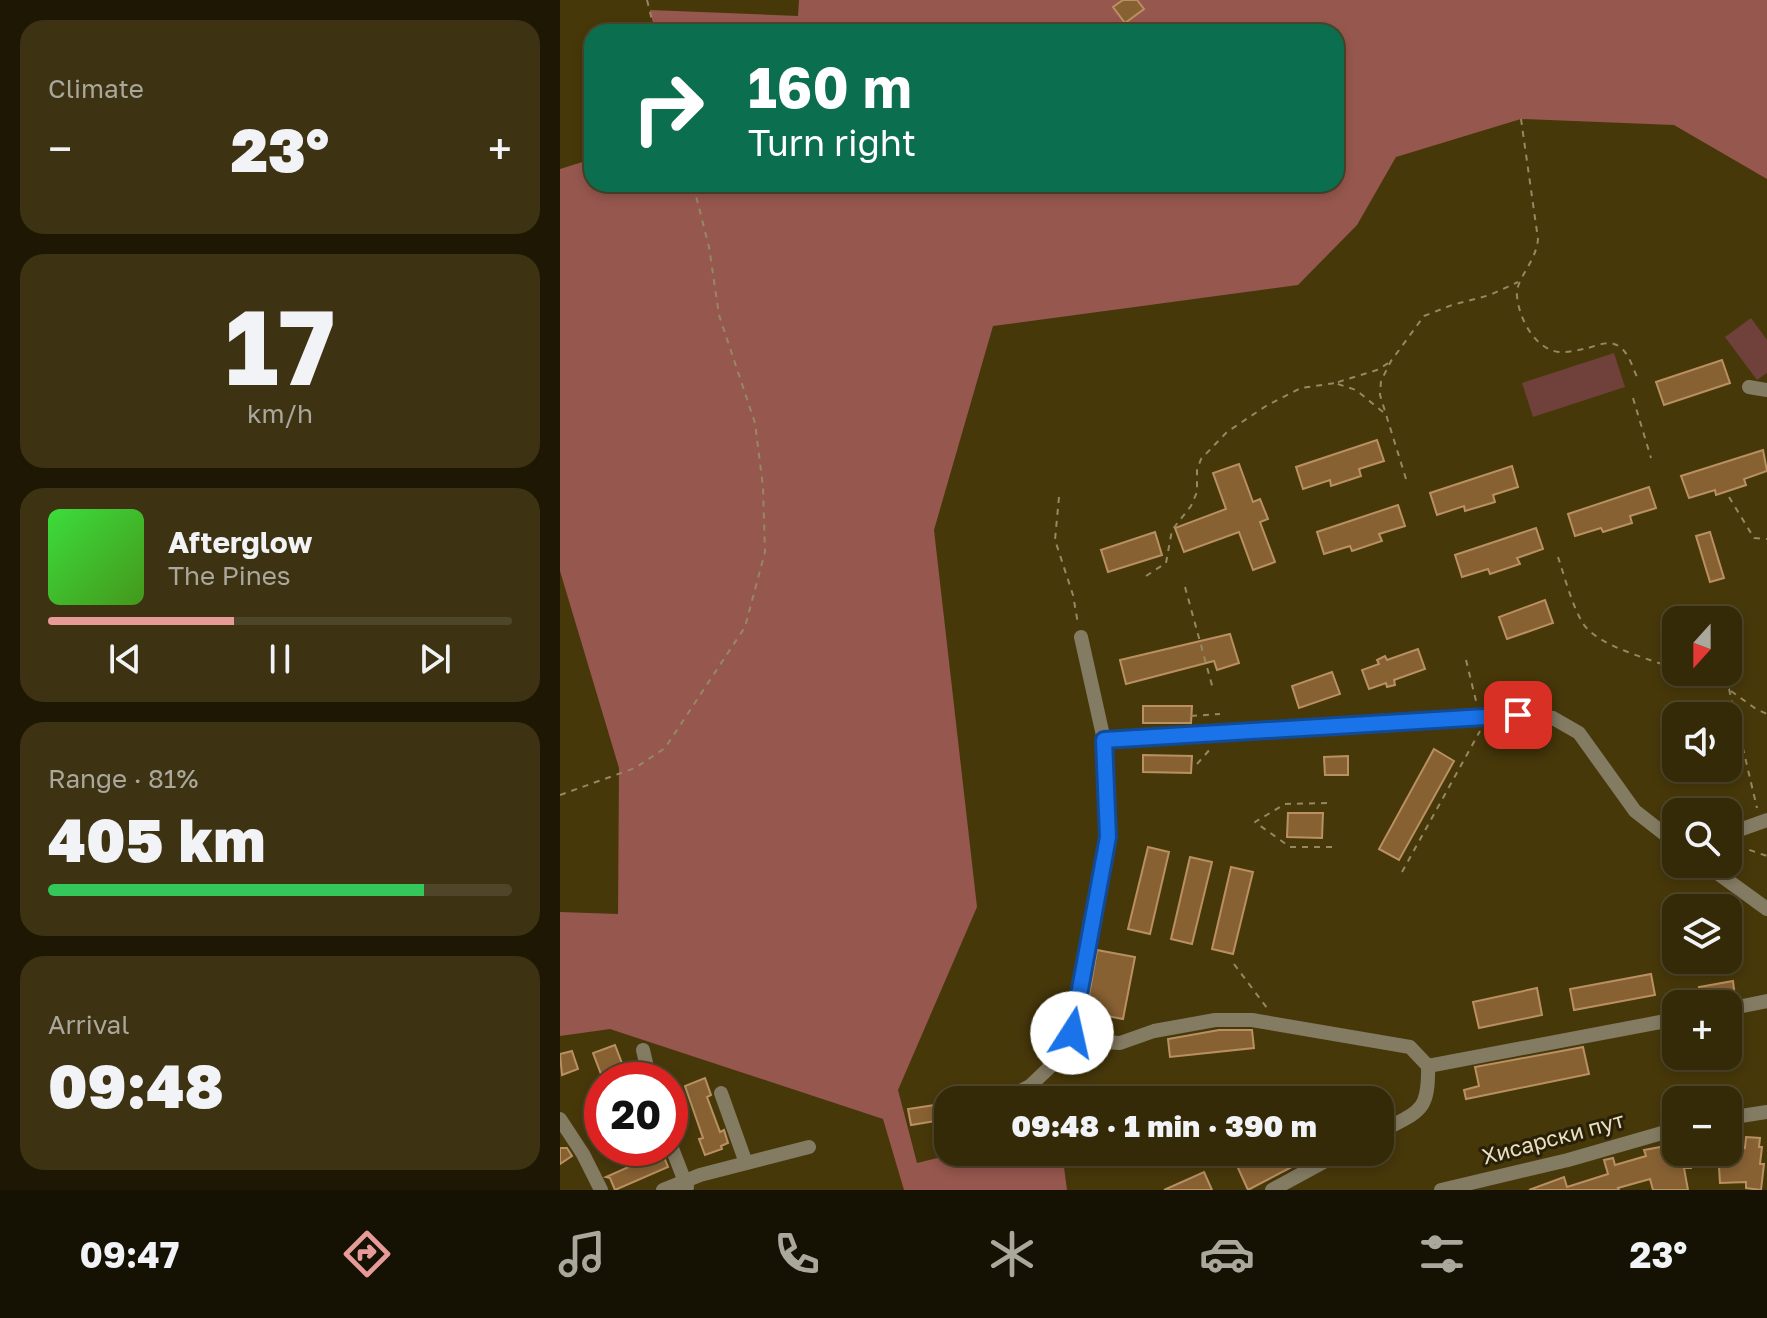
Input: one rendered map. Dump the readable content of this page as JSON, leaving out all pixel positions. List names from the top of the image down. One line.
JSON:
{"streets":{"street":["Хисарски пут"]},"north":"bottom","page":{"tile":["Climate",["17","km/h"],["Range · 81%","405 km"],["Arrival","09:48"]],"turn":["160 m","Turn right"],"heat":["−","23°","+"],"song":["Afterglow","The Pines"],"map_buttons":["+","−"],"limit":"20","trip":"09:48 · 1 min · 390 m","tabs":["09:47","23°"]}}
